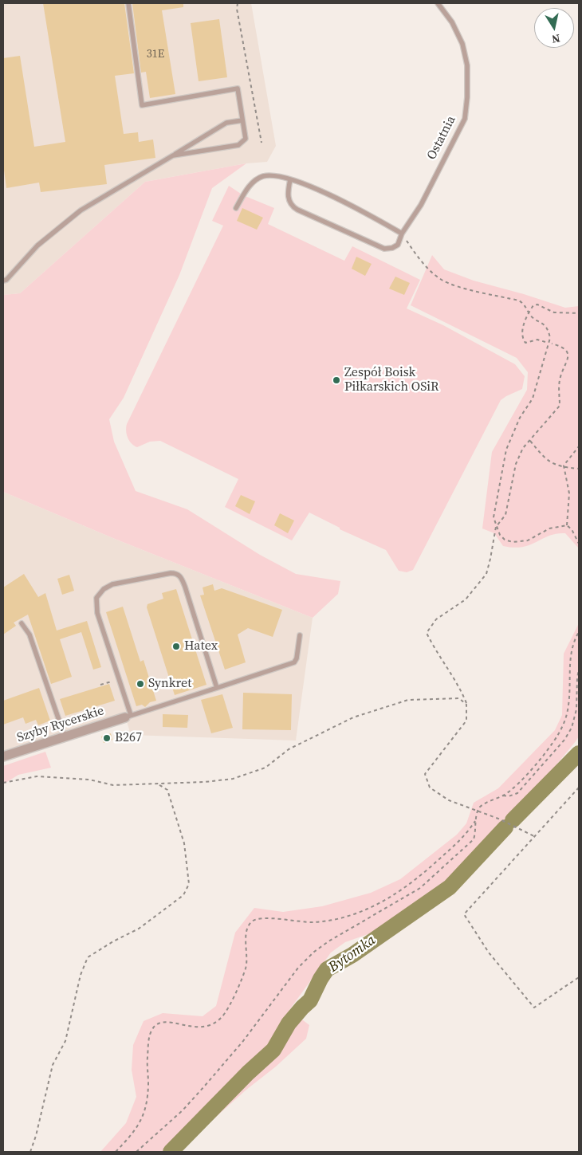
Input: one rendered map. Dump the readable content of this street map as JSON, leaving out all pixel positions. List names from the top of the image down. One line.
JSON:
{"streets":{"street":["Szyby Rycerskie"],"lane":["Ostatnia"]},"water":["Bytomka"],"places":["Zespół Boisk Piłkarskich OSiR","Hatex","Synkret","B267"],"house_numbers":["31E"],"north":"bottom"}
